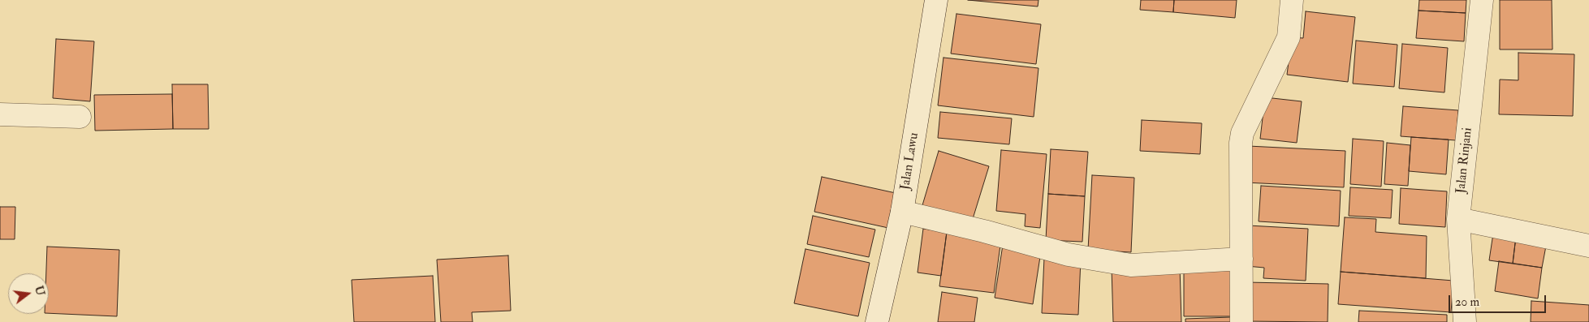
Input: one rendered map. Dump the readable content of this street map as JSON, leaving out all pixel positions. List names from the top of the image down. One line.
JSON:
{"streets":{"street":["Jalan Rinjani","Jalan Lawu"]},"scale_bar":"20 m","north":"right"}
